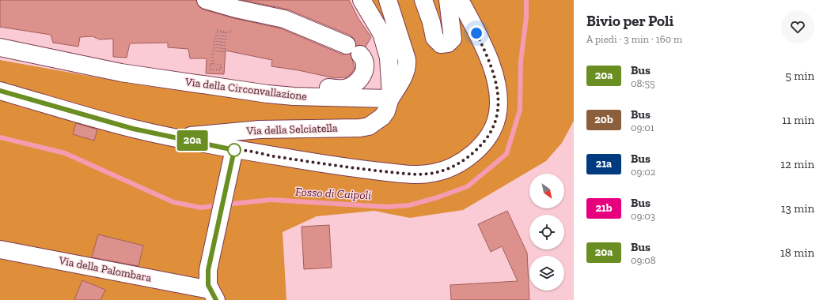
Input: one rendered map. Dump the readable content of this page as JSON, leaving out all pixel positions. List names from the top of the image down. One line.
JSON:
{"streets":{"street":["Via della Circonvallazione","Via della Selciatella","Via della Palombara"]},"crossings":[["Via della Circonvallazione","Via della Selciatella"]],"water":["Fosso di Caipoli"],"lines":["bus line 20a"],"north":"bottom right","page":{"on_map":"20a","heading":["Bivio per Poli","A piedi · 3 min · 160 m"],"list":[{"mark":"20a","name":"Bus","note":"08:55","value":"5 min"},{"mark":"20b","name":"Bus","note":"09:01","value":"11 min"},{"mark":"21a","name":"Bus","note":"09:02","value":"12 min"},{"mark":"21b","name":"Bus","note":"09:03","value":"13 min"},{"mark":"20a","name":"Bus","note":"09:08","value":"18 min"}]}}
